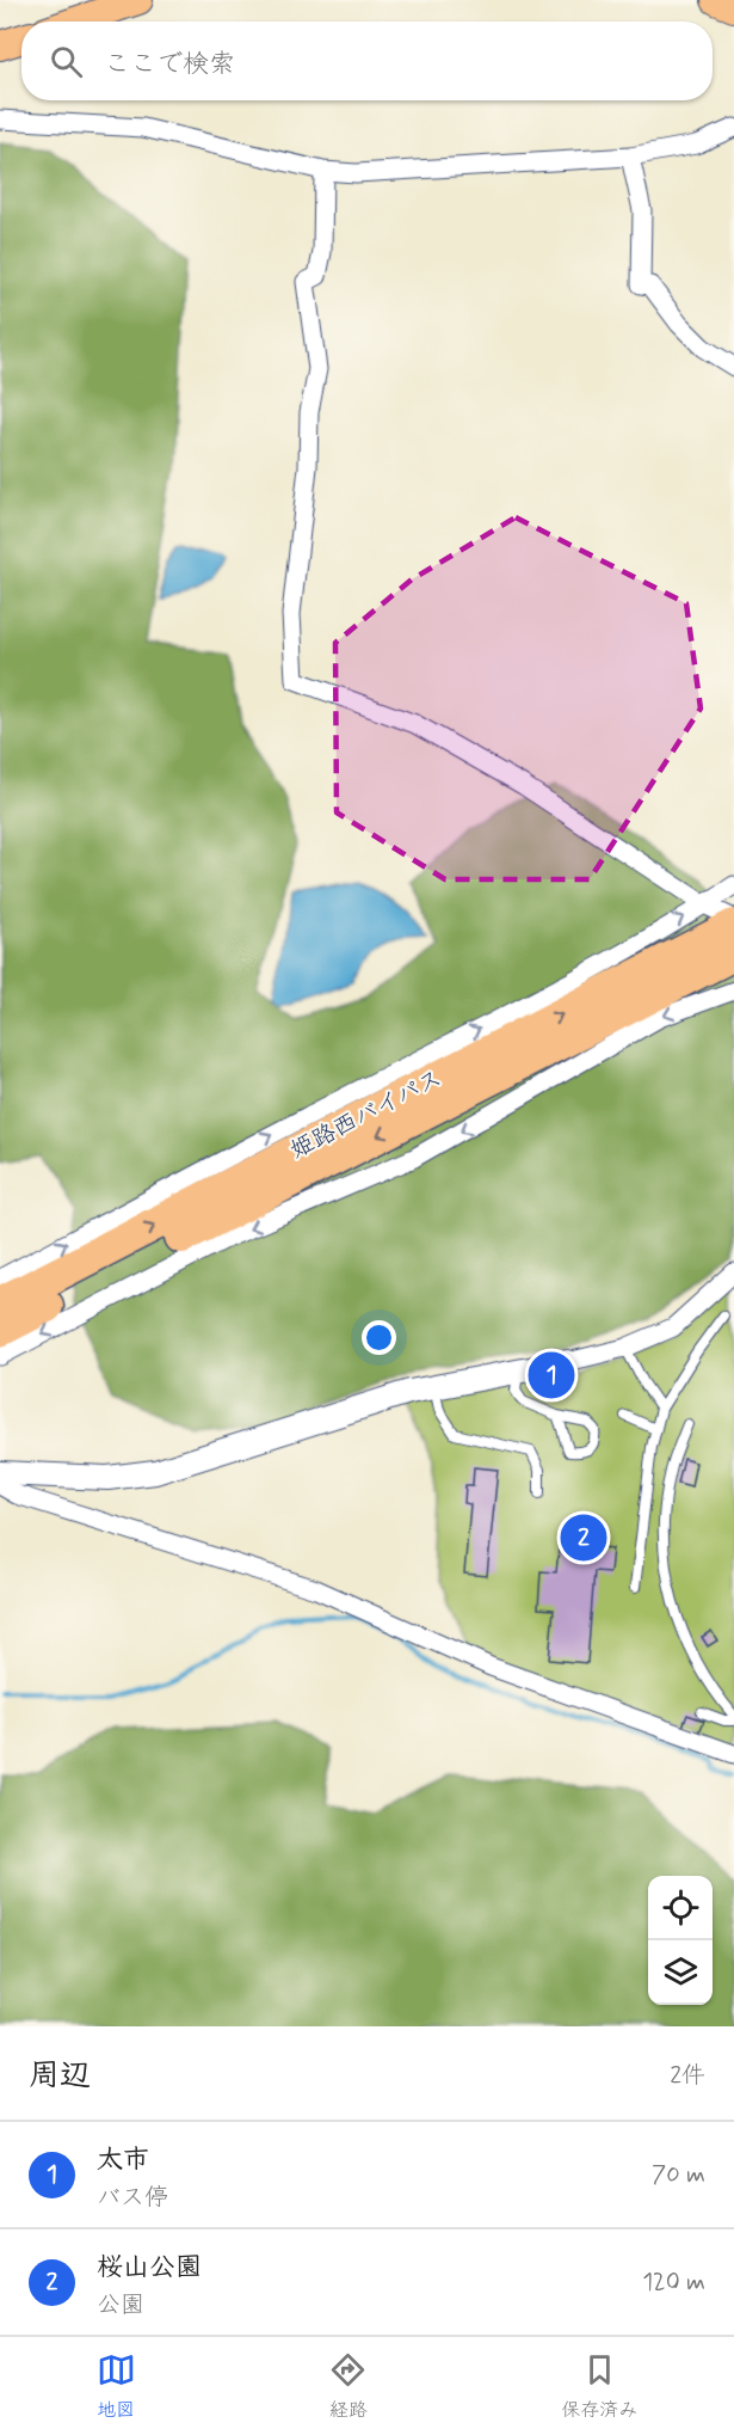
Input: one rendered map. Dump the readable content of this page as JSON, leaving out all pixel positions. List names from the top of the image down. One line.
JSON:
{"streets":{"highway":["姫路西バイパス"]},"page":{"search":"ここで検索","pins":["1","2"],"heading":["周辺","2件"],"list":[{"mark":"1","name":"太市","note":"バス停","value":"70 m"},{"mark":"2","name":"桜山公園","note":"公園","value":"120 m"}],"nav":["地図","経路","保存済み"]}}
